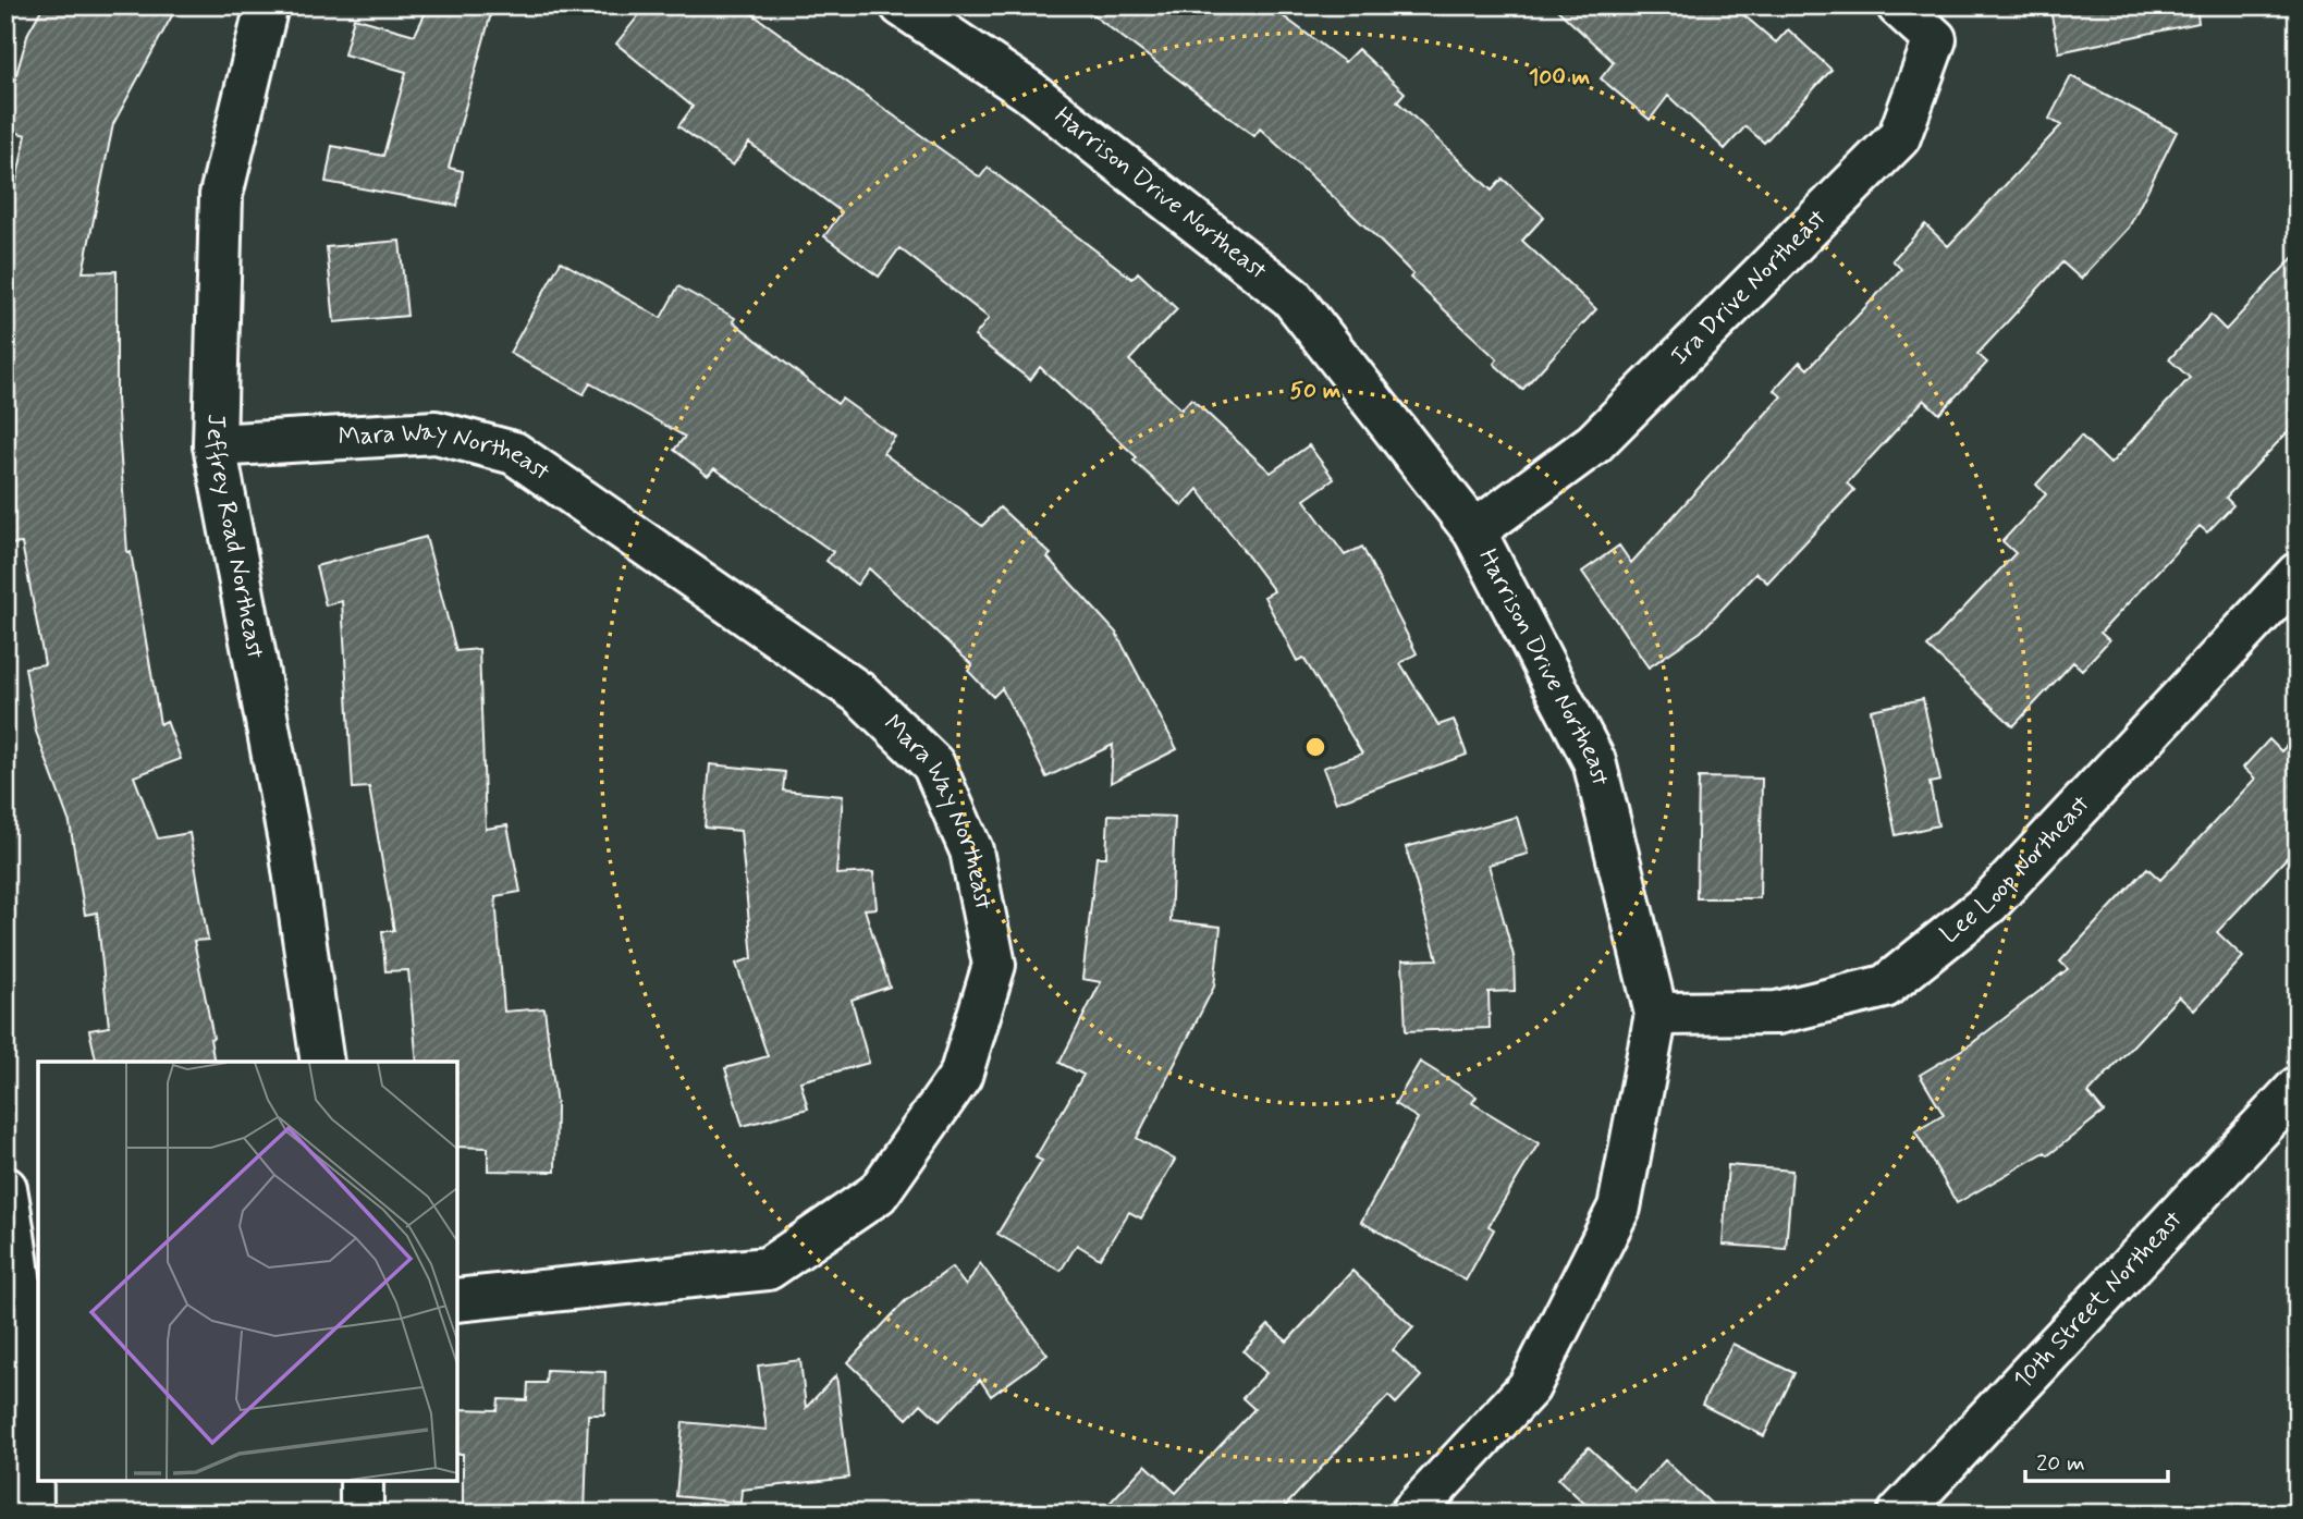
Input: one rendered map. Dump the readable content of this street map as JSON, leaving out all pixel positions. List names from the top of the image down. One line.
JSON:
{"streets":{"street":["Harrison Drive Northeast","Ira Drive Northeast","Mara Way Northeast","Jeffrey Road Northeast","Lee Loop Northeast","10th Street Northeast"]},"crossings":[["Harrison Drive Northeast","Ira Drive Northeast"],["Harrison Drive Northeast","Lee Loop Northeast"],["Mara Way Northeast","Jeffrey Road Northeast"]],"scale_bar":"20 m","rings":["100 m","50 m"]}
